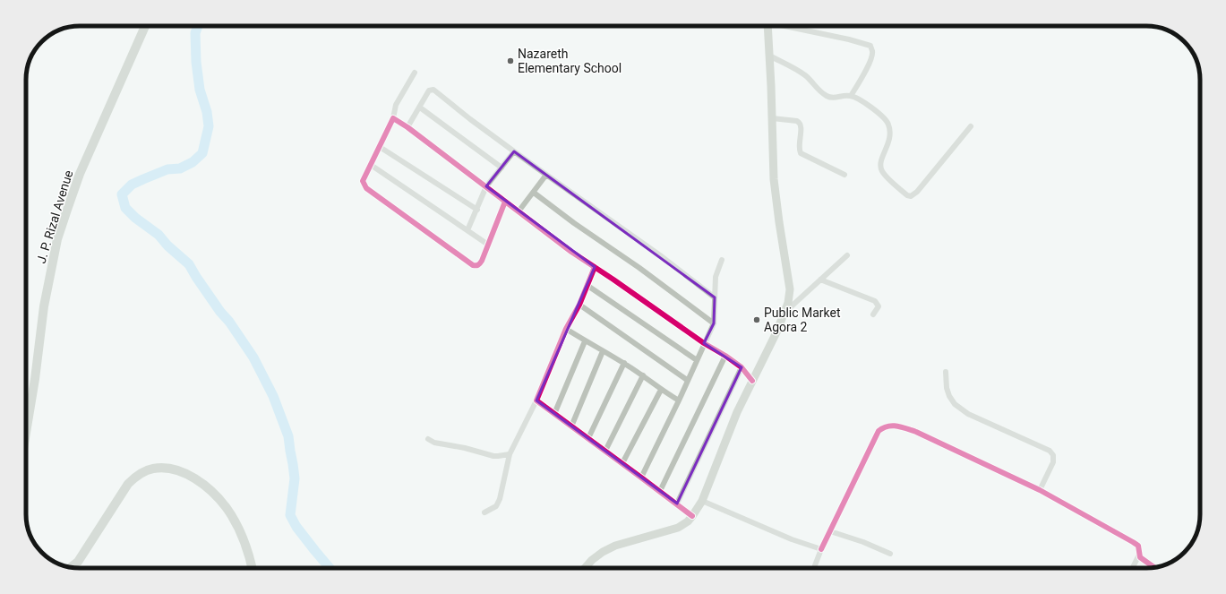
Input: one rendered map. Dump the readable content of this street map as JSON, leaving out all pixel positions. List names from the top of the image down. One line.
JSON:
{"streets":{"main road":["J. P. Rizal Avenue"]},"places":["Nazareth Elementary School","Public Market Agora 2"]}
